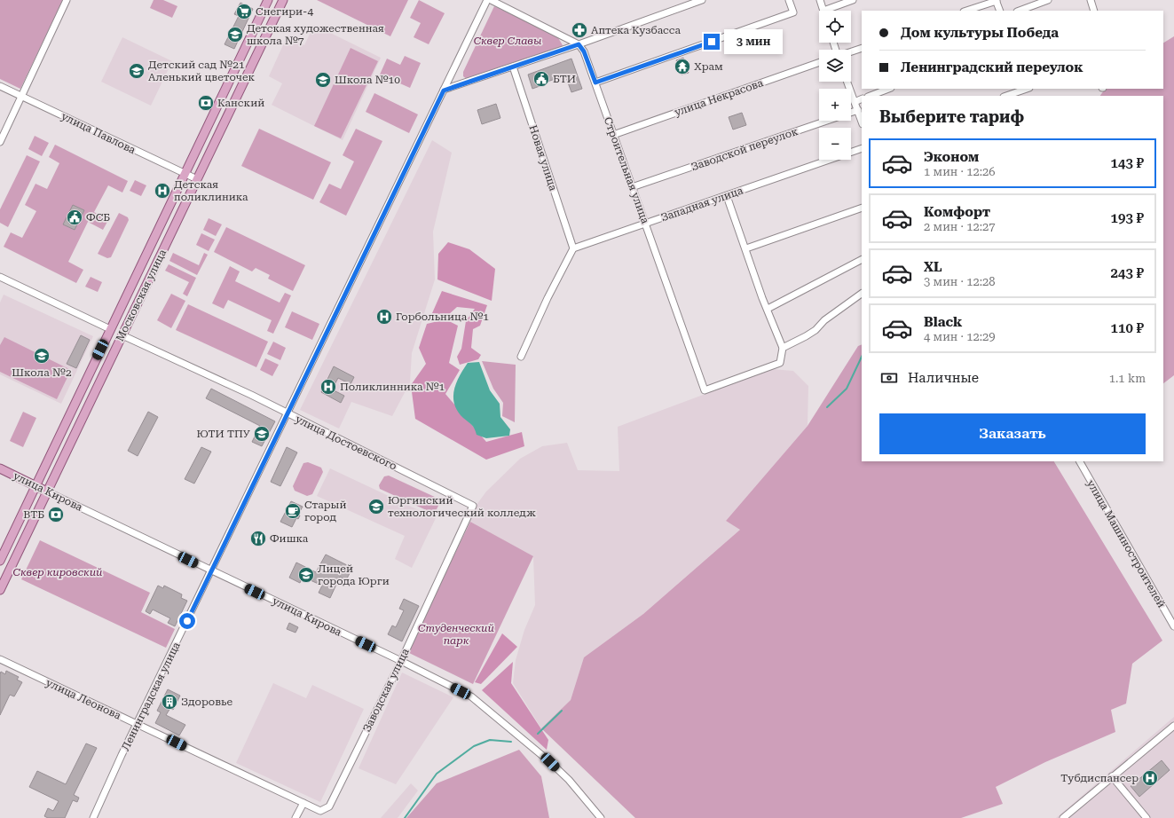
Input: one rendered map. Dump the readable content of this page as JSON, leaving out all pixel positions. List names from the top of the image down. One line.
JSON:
{"streets":{"main road":["Московская улица","улица Кирова"],"street":["улица Некрасова","улица Павлова","Заводской переулок","Новая улица","Строительная улица","Западная улица","улица Достоевского","улица Машиностроителей","Заводская улица","Ленинградская улица","улица Леонова"]},"crossings":[["улица Некрасова","Строительная улица"],["улица Павлова","Московская улица"],["Заводской переулок","Строительная улица"],["Новая улица","Западная улица"],["Строительная улица","Западная улица"],["Московская улица","улица Достоевского"],["Московская улица","улица Кирова"],["улица Достоевского","Заводская улица"],["улица Достоевского","Ленинградская улица"],["улица Кирова","Заводская улица"],["улица Кирова","Ленинградская улица"],["Заводская улица","улица Леонова"],["Ленинградская улица","улица Леонова"]],"parks":["Сквер Славы","Сквер кировский","Студенческий парк"],"places":{"supermarket":["Снегири-4"],"pharmacy":["Аптека Кузбасса"],"school or university":["Детская художественная школа №7","Детский сад №21 Аленький цветочек","Школа №10","Школа №2","ЮТИ ТПУ","Юргинский технологический колледж","Лицей города Юрги"],"temple":["Храм"],"public building":["БТИ","ФСБ"],"bank":["Канский","ВТБ"],"hospital":["Детская поликлиника","Горбольница №1","Поликлинника №1","Тубдиспансер"],"cafe":["Старый город"],"restaurant":["Фишка"],"building":["Здоровье"]},"page":{"map_buttons":["+","−"],"banner":["Дом культуры Победа","Ленинградский переулок"],"bubble":"3 мин","heading":"Выберите тариф","list":[{"name":"Эконом","note":"1 мин · 12:26","value":"143 ₽"},{"name":"Комфорт","note":"2 мин · 12:27","value":"193 ₽"},{"name":"XL","note":"3 мин · 12:28","value":"243 ₽"},{"name":"Black","note":"4 мин · 12:29","value":"110 ₽"}],"pay":["Наличные","1.1 km"],"buttons":"Заказать"}}
